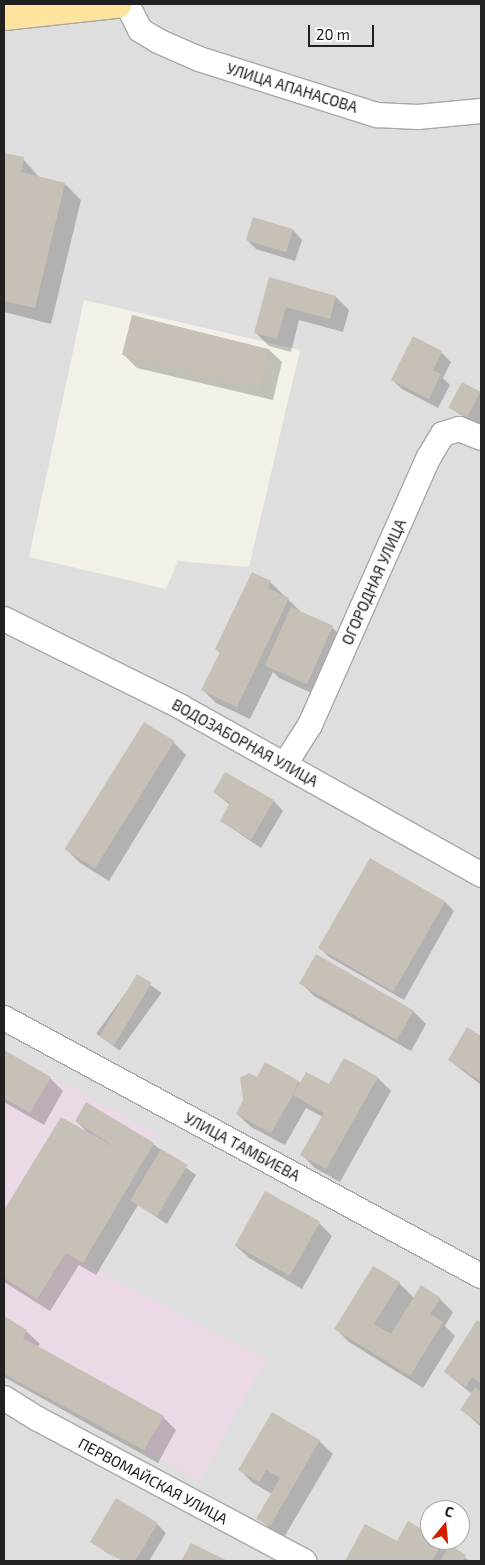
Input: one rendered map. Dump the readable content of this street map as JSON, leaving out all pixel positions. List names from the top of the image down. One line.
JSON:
{"streets":{"street":["УЛИЦА АПАНАСОВА","ОГОРОДНАЯ УЛИЦА","ВОДОЗАБОРНАЯ УЛИЦА","УЛИЦА ТАМБИЕВА","ПЕРВОМАЙСКАЯ УЛИЦА"]},"crossings":[["ОГОРОДНАЯ УЛИЦА","ВОДОЗАБОРНАЯ УЛИЦА"]],"scale_bar":"20 m","north":"top"}
